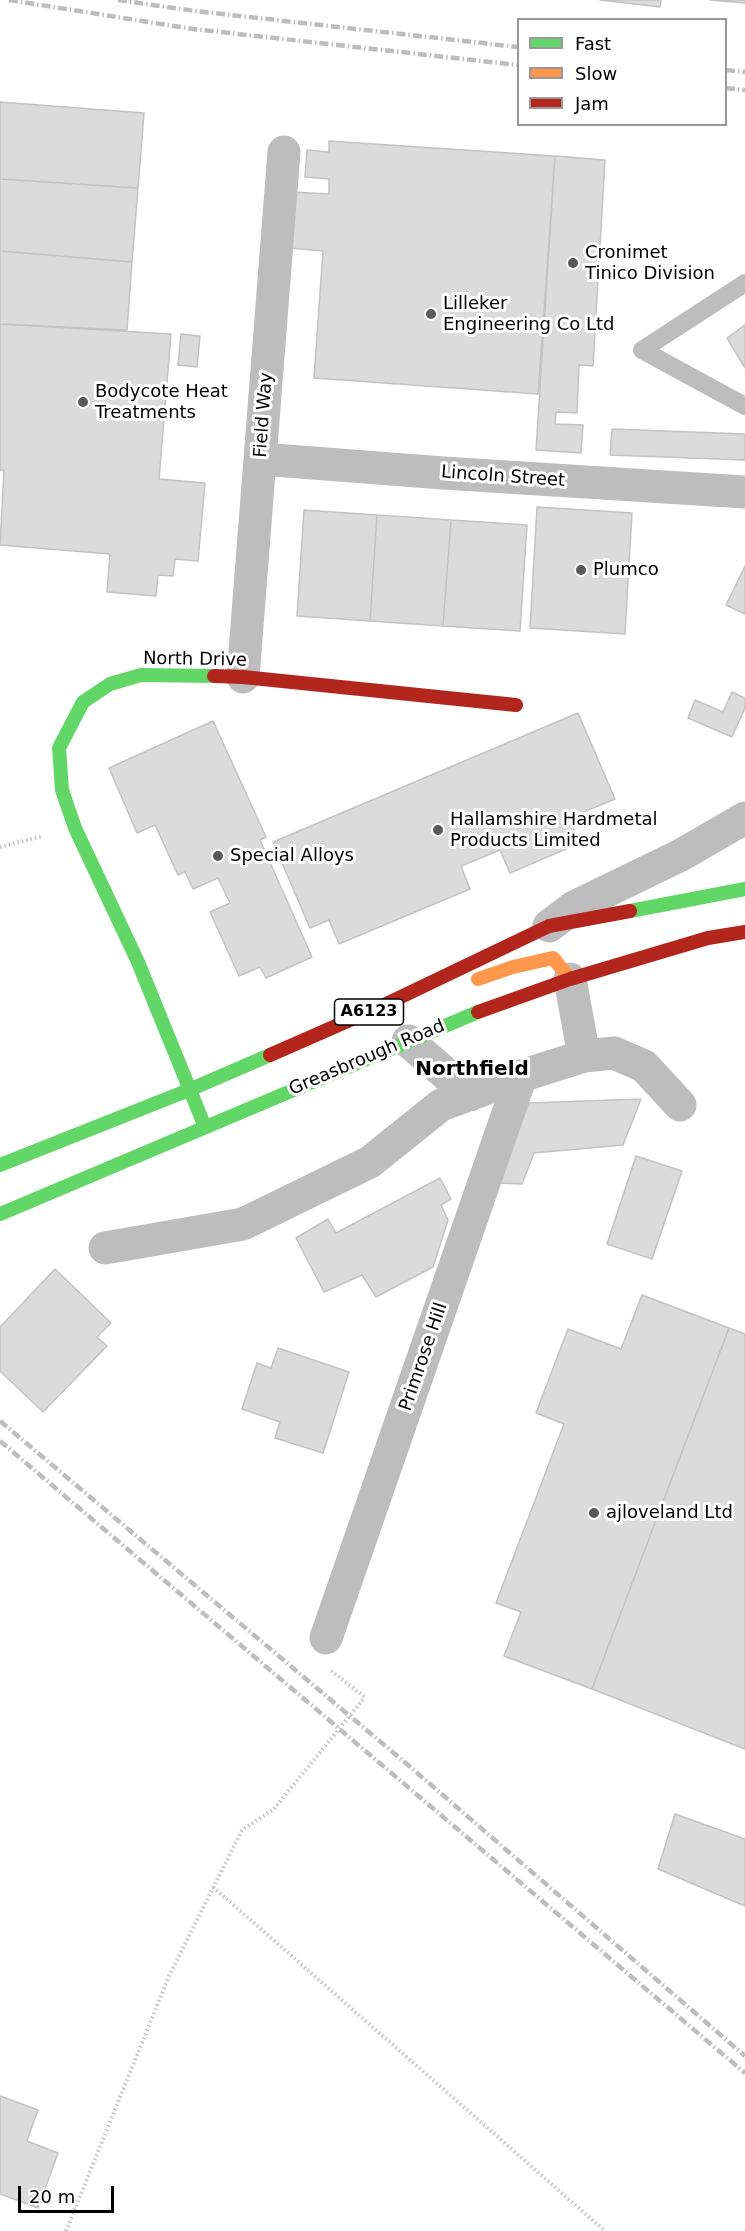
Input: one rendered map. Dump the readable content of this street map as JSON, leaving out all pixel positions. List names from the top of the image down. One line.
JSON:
{"streets":{"main road":["North Drive","A6123","Greasbrough Road"],"street":["Field Way","Lincoln Street","Primrose Hill"]},"crossings":[["Field Way","Lincoln Street"],["Field Way","North Drive"],["North Drive","A6123"],["North Drive","Greasbrough Road"]],"districts":["Northfield"],"places":["Cronimet Tinico Division","Lilleker Engineering Co Ltd","Bodycote Heat Treatments","Plumco","Hallamshire Hardmetal Products Limited","Special Alloys","ajloveland Ltd"],"legend":["Fast","Slow","Jam"],"scale_bar":"20 m"}
